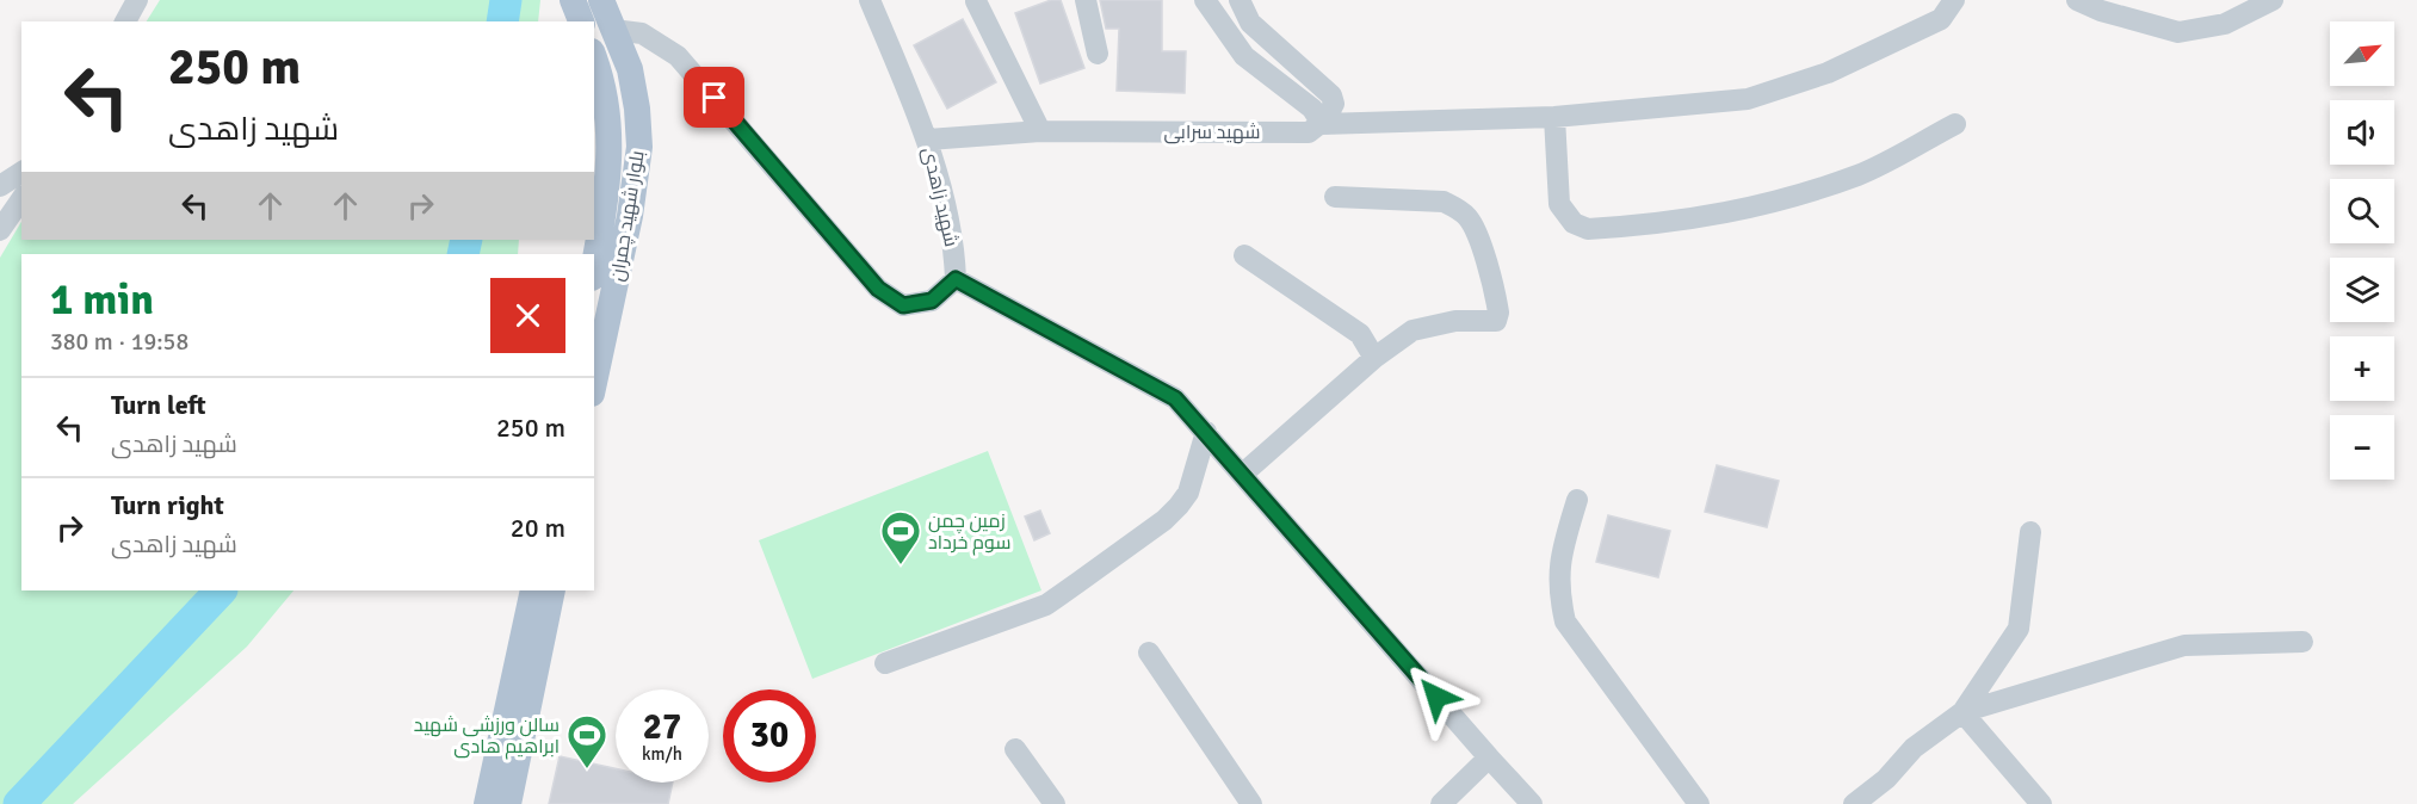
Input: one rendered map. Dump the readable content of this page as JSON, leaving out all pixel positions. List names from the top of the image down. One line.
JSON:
{"streets":{"main road":["بلوار شهید چمران"],"street":["شهید سرابی","شهید زاهدی"]},"crossings":[["شهید سرابی","شهید زاهدی"]],"places":{"sports":["زمین چمن سوم خرداد","سالن ورزشی شهید ابراهیم هادی"]},"north":"top right","page":{"map_buttons":["+","−"],"turn":["250 m","شهید زاهدی"],"heading":["1 min","380 m · 19:58"],"list":[{"name":"Turn left","note":"شهید زاهدی","value":"250 m"},{"name":"Turn right","note":"شهید زاهدی","value":"20 m"}],"speed":"27 km/h","limit":"30"}}
